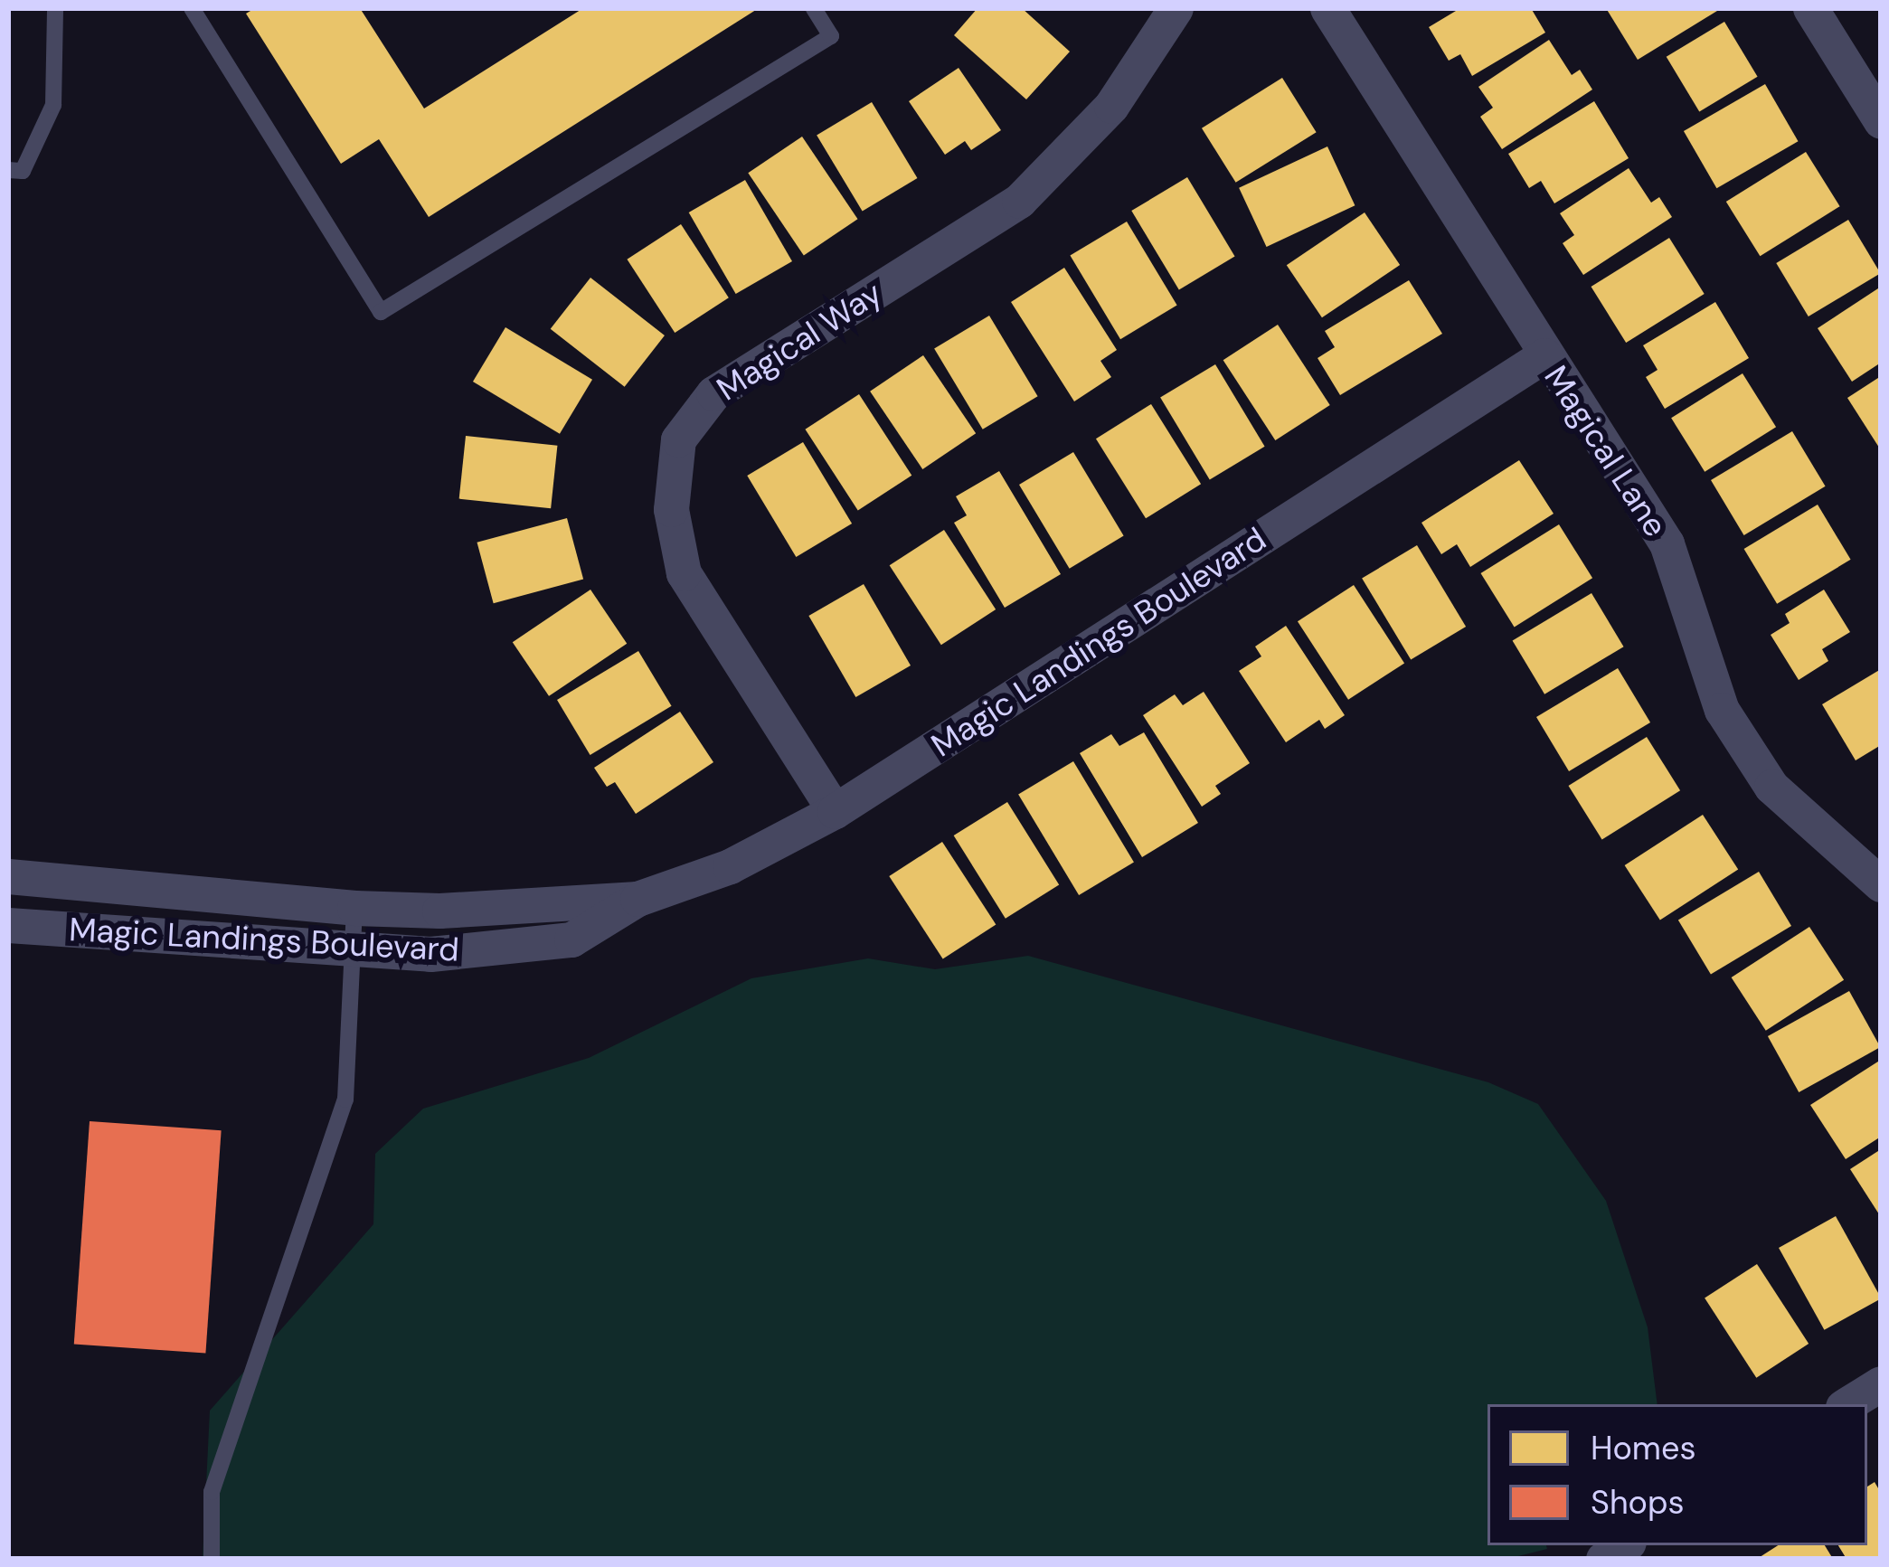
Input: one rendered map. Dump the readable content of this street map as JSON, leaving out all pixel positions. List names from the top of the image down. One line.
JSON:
{"streets":{"street":["Magical Way","Magical Lane","Magic Landings Boulevard"]},"crossings":[["Magical Way","Magic Landings Boulevard"],["Magical Lane","Magic Landings Boulevard"]],"legend":["Homes","Shops"]}
